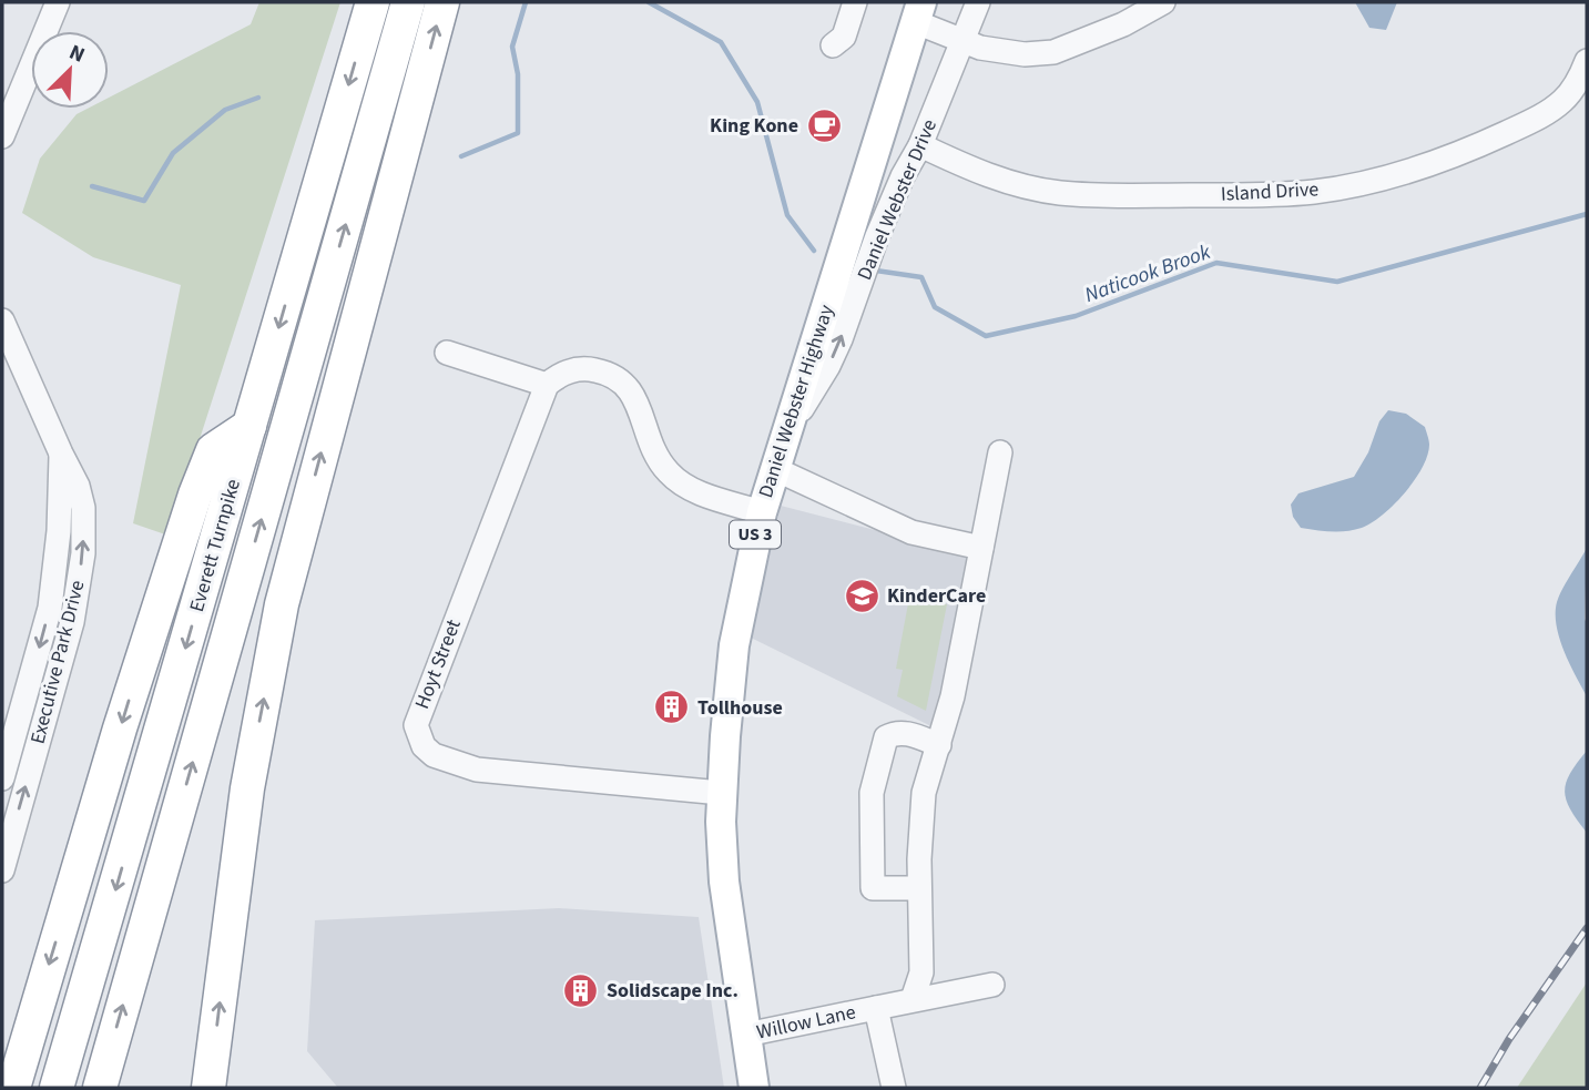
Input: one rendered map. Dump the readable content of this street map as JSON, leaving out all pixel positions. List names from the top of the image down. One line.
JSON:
{"streets":{"highway":["Everett Turnpike"],"main road":["Daniel Webster Highway","US 3"],"street":["Island Drive","Daniel Webster Drive","Executive Park Drive","Hoyt Street","Willow Lane"]},"crossings":[["Island Drive","Daniel Webster Drive"],["Daniel Webster Drive","Daniel Webster Highway"],["Daniel Webster Highway","Hoyt Street"],["Daniel Webster Highway","Willow Lane"]],"one_way":["Daniel Webster Drive"],"water":["Naticook Brook"],"places":{"cafe":["King Kone"],"school or university":["KinderCare"],"building":["Tollhouse","Solidscape Inc."]},"north":"top right"}
